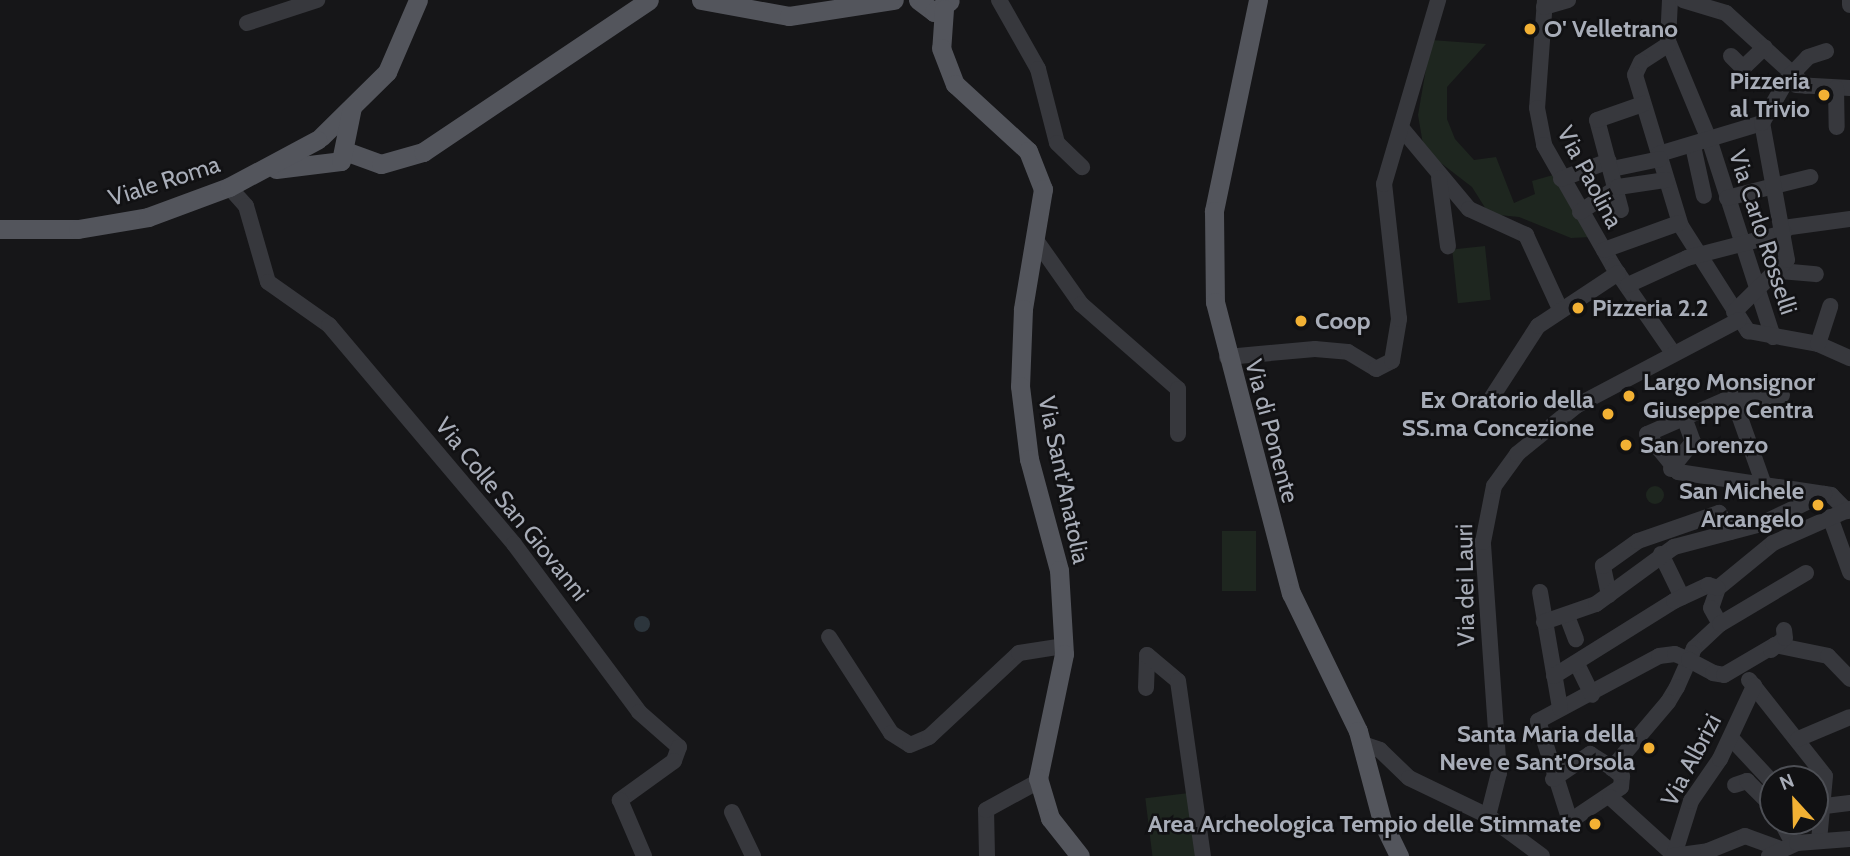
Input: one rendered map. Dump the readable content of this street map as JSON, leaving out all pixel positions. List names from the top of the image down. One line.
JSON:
{"streets":{"main road":["Viale Roma","Via di Ponente","Via Sant'Anatolia"],"street":["Via Paolina","Via Carlo Rosselli","Via Colle San Giovanni","Via dei Lauri","Via Albrizi"]},"crossings":[["Via Paolina","Via dei Lauri"],["Viale Roma","Via Colle San Giovanni"],["Via Carlo Rosselli","Via dei Lauri"]],"places":["O' Velletrano","Pizzeria al Trivio","Pizzeria 2.2","Coop","Largo Monsignor Giuseppe Centra","Ex Oratorio della SS.ma Concezione","San Lorenzo","San Michele Arcangelo","Santa Maria della Neve e Sant'Orsola","Area Archeologica Tempio delle Stimmate"],"north":"top"}
